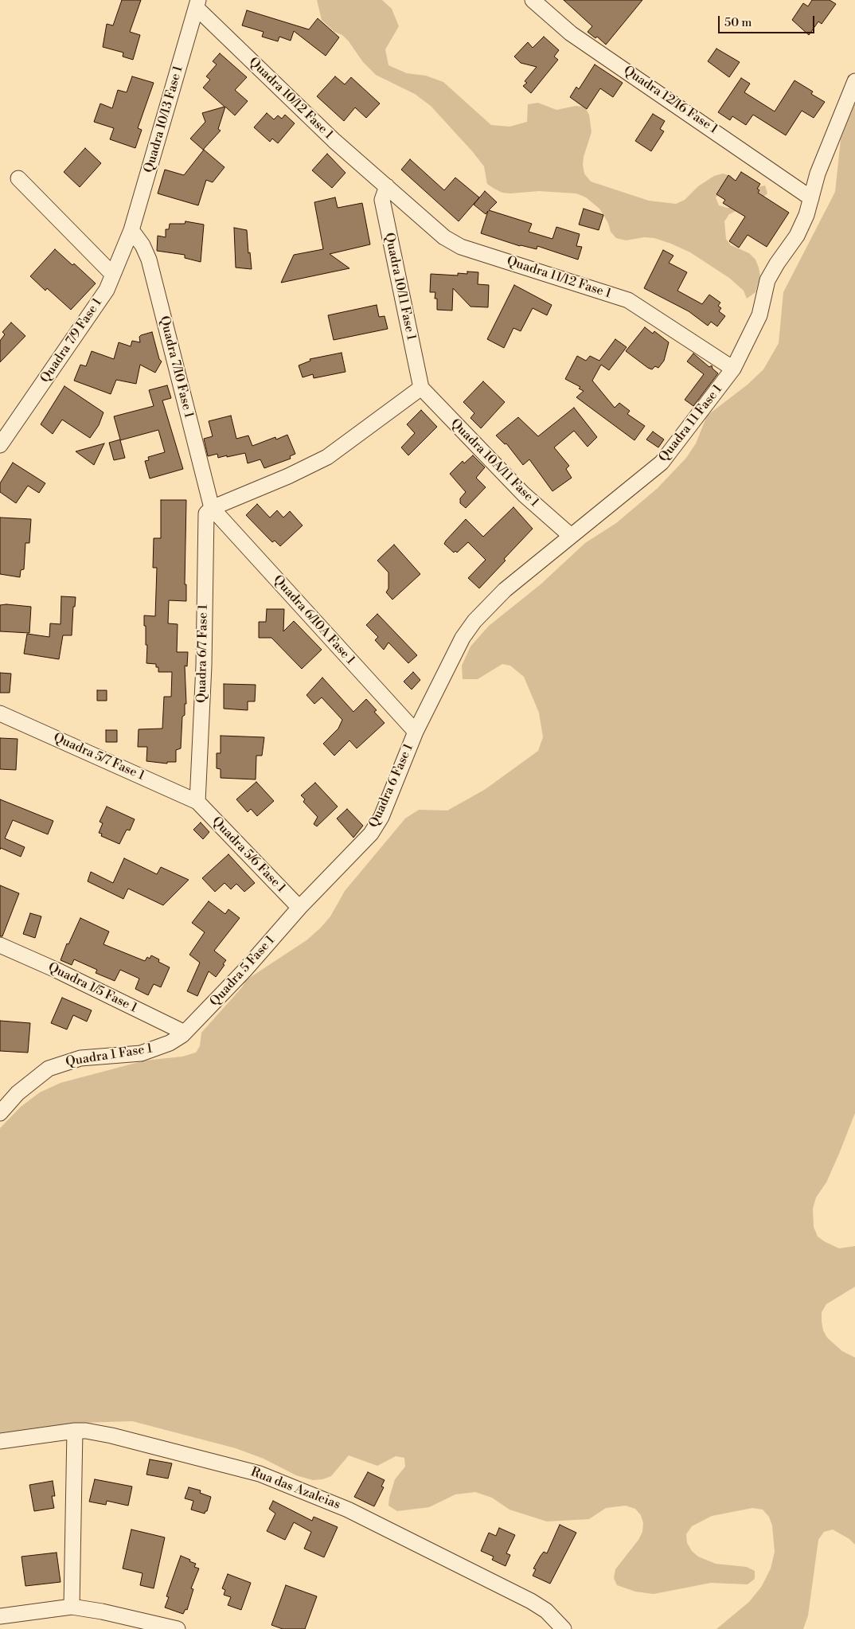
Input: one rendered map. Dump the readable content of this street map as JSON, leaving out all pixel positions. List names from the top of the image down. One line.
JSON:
{"streets":{"street":["Quadra 10/12 Fase 1","Quadra 12/16 Fase 1","Quadra 10/13 Fase 1","Quadra 11/12 Fase 1","Quadra 10/11 Fase 1","Quadra 7/9 Fase 1","Quadra 7/10 Fase 1","Quadra 11 Fase 1","Quadra 10A/11 Fase 1","Quadra 6/10A Fase 1","Quadra 6/7 Fase 1","Quadra 5/7 Fase 1","Quadra 6 Fase 1","Quadra 5/6 Fase 1","Quadra 5 Fase 1","Quadra 1/5 Fase 1","Quadra 1 Fase 1","Rua das Azaleias"]},"crossings":[["Quadra 10/12 Fase 1","Quadra 10/13 Fase 1"],["Quadra 10/12 Fase 1","Quadra 11/12 Fase 1"],["Quadra 10/12 Fase 1","Quadra 10/11 Fase 1"],["Quadra 12/16 Fase 1","Quadra 11 Fase 1"],["Quadra 10/13 Fase 1","Quadra 7/9 Fase 1"],["Quadra 10/13 Fase 1","Quadra 7/10 Fase 1"],["Quadra 11/12 Fase 1","Quadra 10/11 Fase 1"],["Quadra 11/12 Fase 1","Quadra 11 Fase 1"],["Quadra 10/11 Fase 1","Quadra 10A/11 Fase 1"],["Quadra 7/9 Fase 1","Quadra 7/10 Fase 1"],["Quadra 7/10 Fase 1","Quadra 6/10A Fase 1"],["Quadra 7/10 Fase 1","Quadra 6/7 Fase 1"],["Quadra 11 Fase 1","Quadra 10A/11 Fase 1"],["Quadra 11 Fase 1","Quadra 6/10A Fase 1"],["Quadra 11 Fase 1","Quadra 6 Fase 1"],["Quadra 6/10A Fase 1","Quadra 6/7 Fase 1"],["Quadra 6/10A Fase 1","Quadra 6 Fase 1"],["Quadra 6/7 Fase 1","Quadra 5/7 Fase 1"],["Quadra 6/7 Fase 1","Quadra 5/6 Fase 1"],["Quadra 5/7 Fase 1","Quadra 5/6 Fase 1"],["Quadra 6 Fase 1","Quadra 5/6 Fase 1"],["Quadra 6 Fase 1","Quadra 5 Fase 1"],["Quadra 5/6 Fase 1","Quadra 5 Fase 1"],["Quadra 5 Fase 1","Quadra 1/5 Fase 1"],["Quadra 5 Fase 1","Quadra 1 Fase 1"],["Quadra 1/5 Fase 1","Quadra 1 Fase 1"]],"scale_bar":"50 m"}
